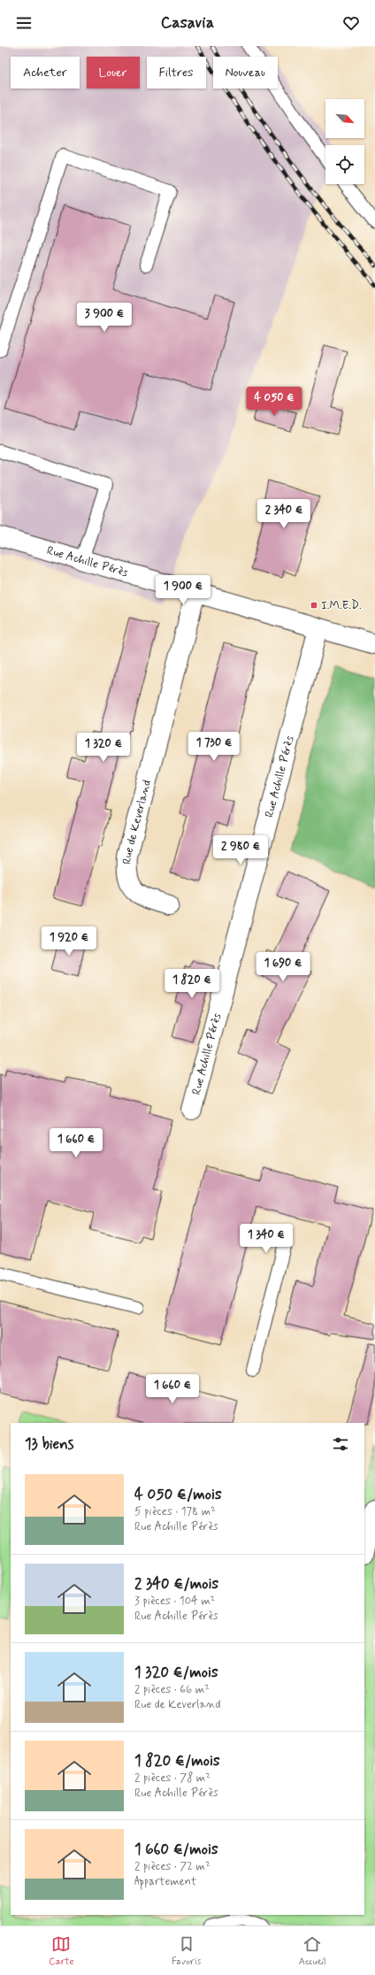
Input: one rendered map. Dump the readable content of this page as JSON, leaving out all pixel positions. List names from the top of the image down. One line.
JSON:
{"streets":{"street":["Rue Achille Pérès","Rue de Keverland"]},"crossings":[["Rue Achille Pérès","Rue de Keverland"]],"places":{"transit":["I.M.E.D."]},"north":"bottom right","page":{"header":"Casavia","chip":["Acheter","Louer","Filtres","Nouveau"],"price":["3 900 €","4 050 €","2 340 €","1 900 €","1 730 €","1 320 €","2 980 €","1 920 €","1 690 €","1 820 €","1 660 €","1 340 €","1 660 €"],"heading":"13 biens","list":[{"name":"4 050 €/mois","note":"5 pièces · 178 m² · Rue Achille Pérès"},{"name":"2 340 €/mois","note":"3 pièces · 104 m² · Rue Achille Pérès"},{"name":"1 320 €/mois","note":"2 pièces · 66 m² · Rue de Keverland"},{"name":"1 820 €/mois","note":"2 pièces · 78 m² · Rue Achille Pérès"},{"name":"1 660 €/mois","note":"2 pièces · 72 m² · Appartement"}],"tabs":["Carte","Favoris","Accueil"]}}
